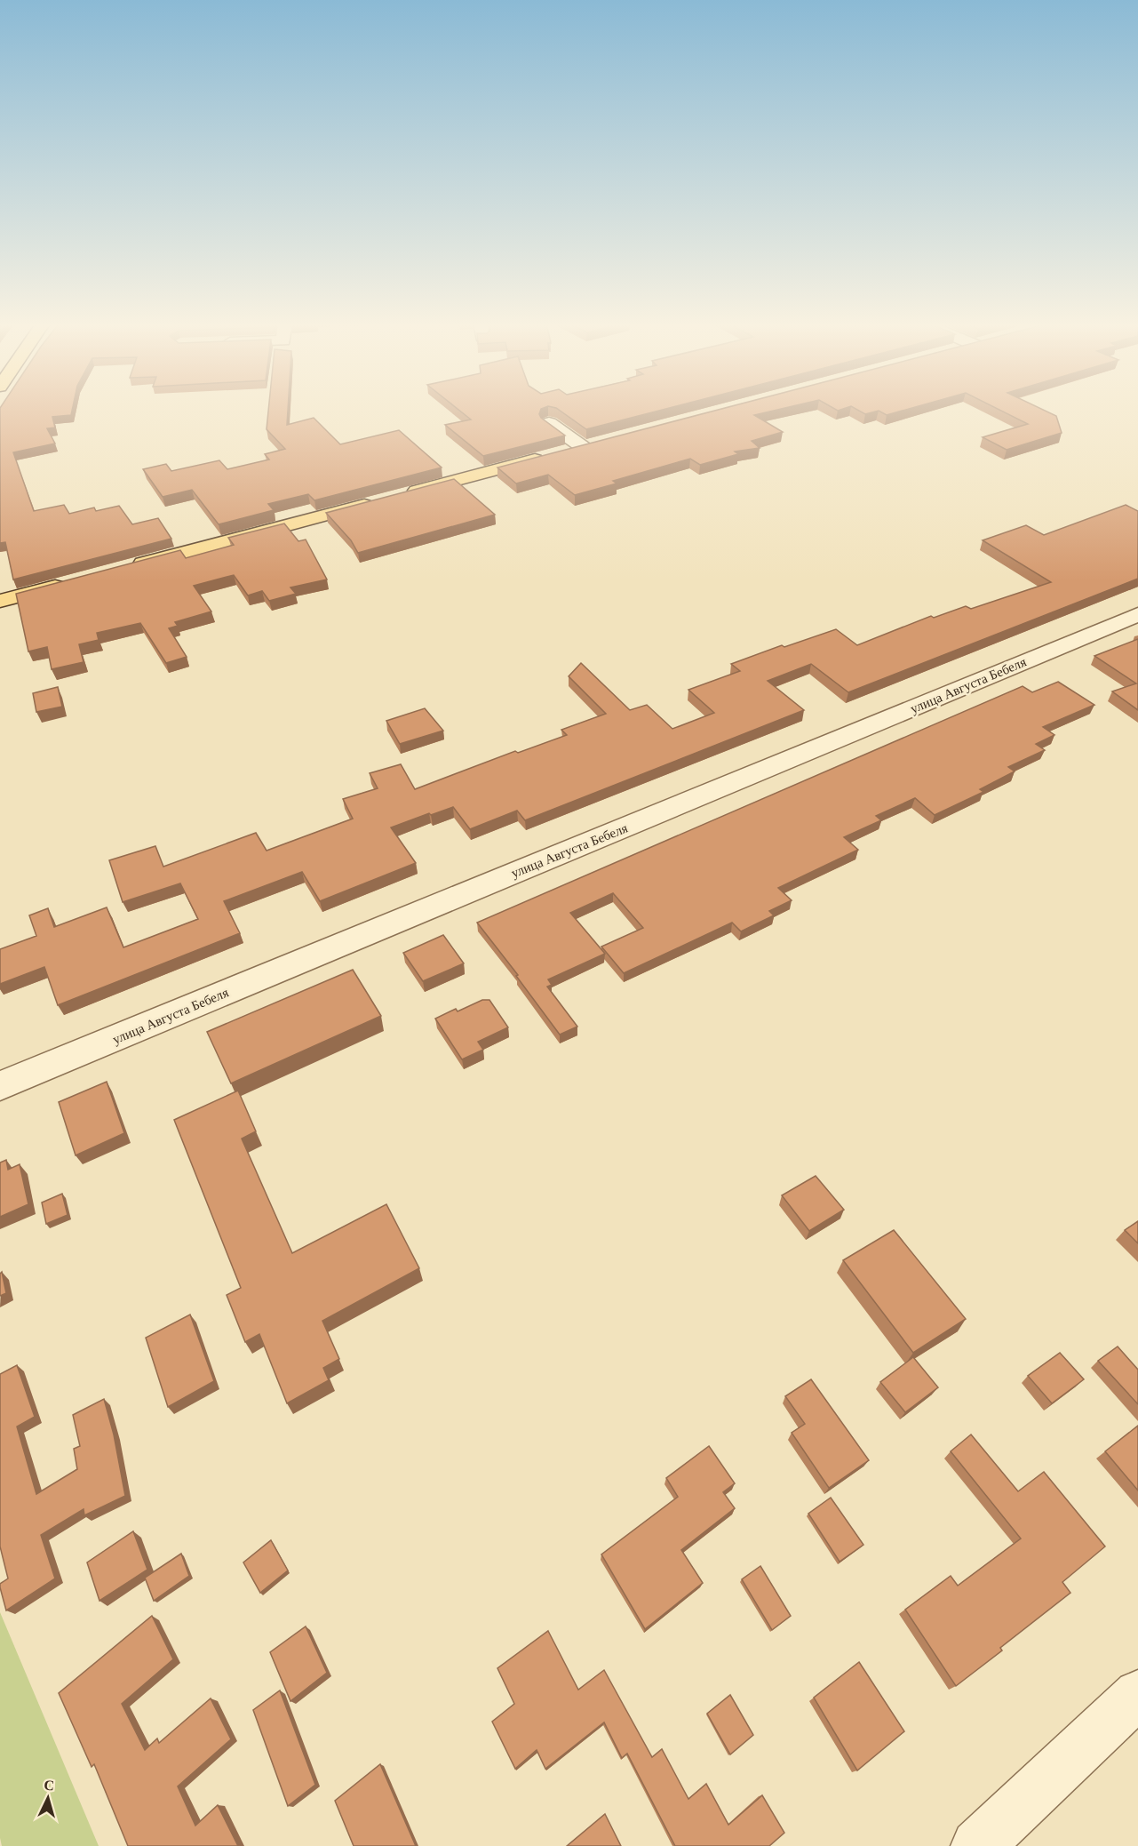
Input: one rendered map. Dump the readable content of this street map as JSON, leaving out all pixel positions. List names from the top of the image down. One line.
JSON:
{"streets":{"street":["улица Августа Бебеля"]},"north":"top"}
